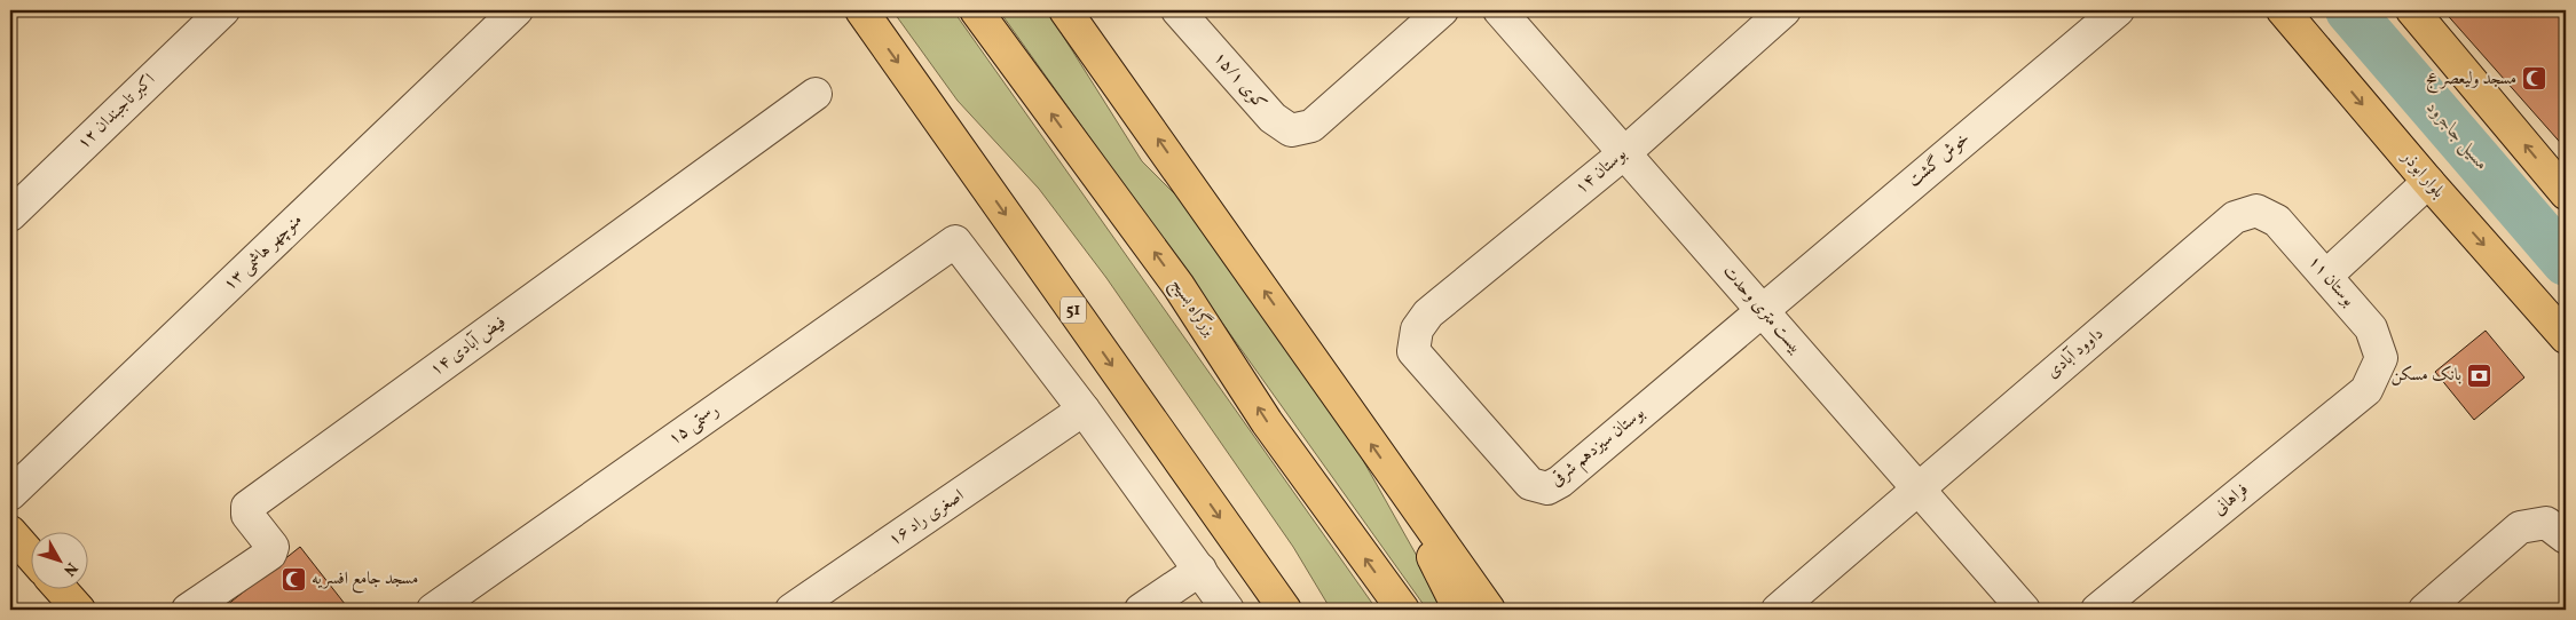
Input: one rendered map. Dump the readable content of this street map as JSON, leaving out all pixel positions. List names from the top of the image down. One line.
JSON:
{"streets":{"main road":["بلوار ابوذر","بزرگراه بسیج","51"],"street":["کوی ۱۵/۱","اکبر تاجبندان ۱۲","خوش گشت","بوستان ۱۴","منوچهر هاشمی ۱۳","بوستان ۱۱","بیست متری وحدت","فیض آبادی ۱۴","داوود آبادی","رستمی ۱۵","بوستان سیزدهم شرقی","فراهانی","اصغری راد ۱۶"]},"crossings":[["خوش گشت","بیست متری وحدت"],["خوش گشت","بوستان سیزدهم شرقی"],["بوستان ۱۴","بیست متری وحدت"],["بوستان ۱۴","بوستان سیزدهم شرقی"],["بوستان ۱۱","داوود آبادی"],["بوستان ۱۱","فراهانی"],["بیست متری وحدت","داوود آبادی"],["بیست متری وحدت","بوستان سیزدهم شرقی"],["رستمی ۱۵","اصغری راد ۱۶"]],"water":["مسیل جاجرود"],"places":{"mosque":["مسجد ولیعصر عج","مسجد جامع افسریه"],"bank":["بانک مسکن"]},"north":"bottom right"}
